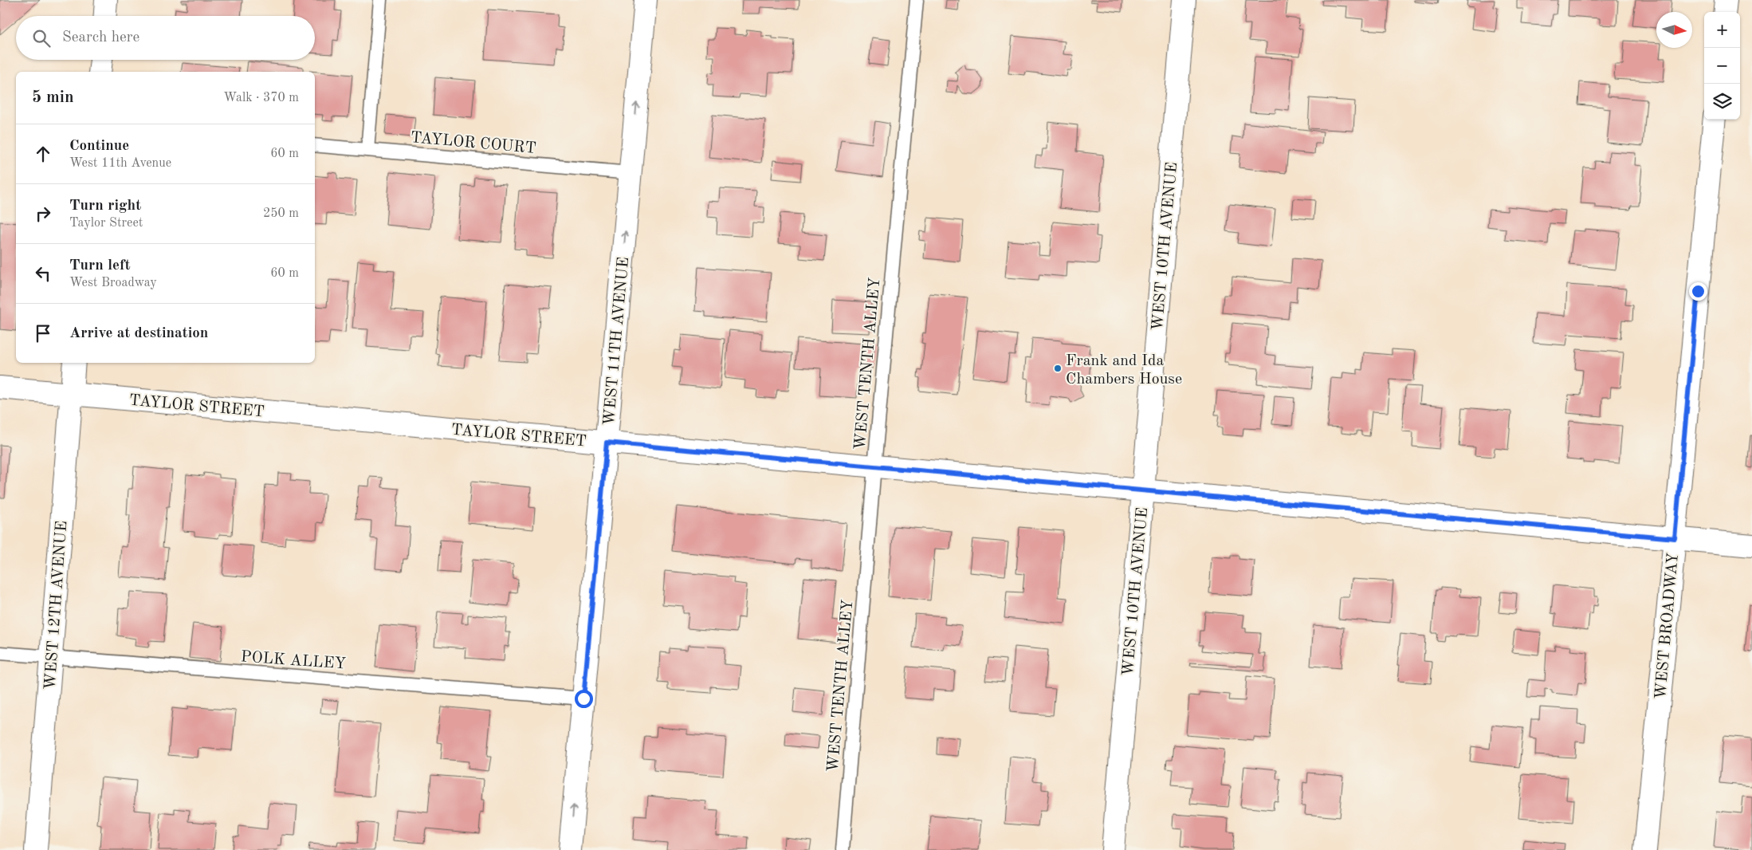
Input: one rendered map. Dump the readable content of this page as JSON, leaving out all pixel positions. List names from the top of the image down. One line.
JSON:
{"streets":{"street":["WEST 10TH AVENUE","WEST 11TH AVENUE","TAYLOR STREET","WEST 12TH AVENUE","WEST BROADWAY"],"lane":["TAYLOR COURT","WEST TENTH ALLEY","POLK ALLEY"]},"crossings":[["TAYLOR COURT","WEST 11TH AVENUE"],["WEST 10TH AVENUE","TAYLOR STREET"],["WEST 11TH AVENUE","TAYLOR STREET"],["WEST 11TH AVENUE","POLK ALLEY"],["WEST TENTH ALLEY","TAYLOR STREET"],["TAYLOR STREET","WEST 12TH AVENUE"],["TAYLOR STREET","WEST BROADWAY"],["WEST 12TH AVENUE","POLK ALLEY"]],"one_way":["WEST 11TH AVENUE"],"places":["Frank and Ida Chambers House"],"north":"right","page":{"map_buttons":["+","−"],"search":"Search here","heading":["5 min","Walk · 370 m"],"list":[["Continue","West 11th Avenue","60 m"],["Turn right","Taylor Street","250 m"],["Turn left","West Broadway","60 m"],"Arrive at destination"]}}
